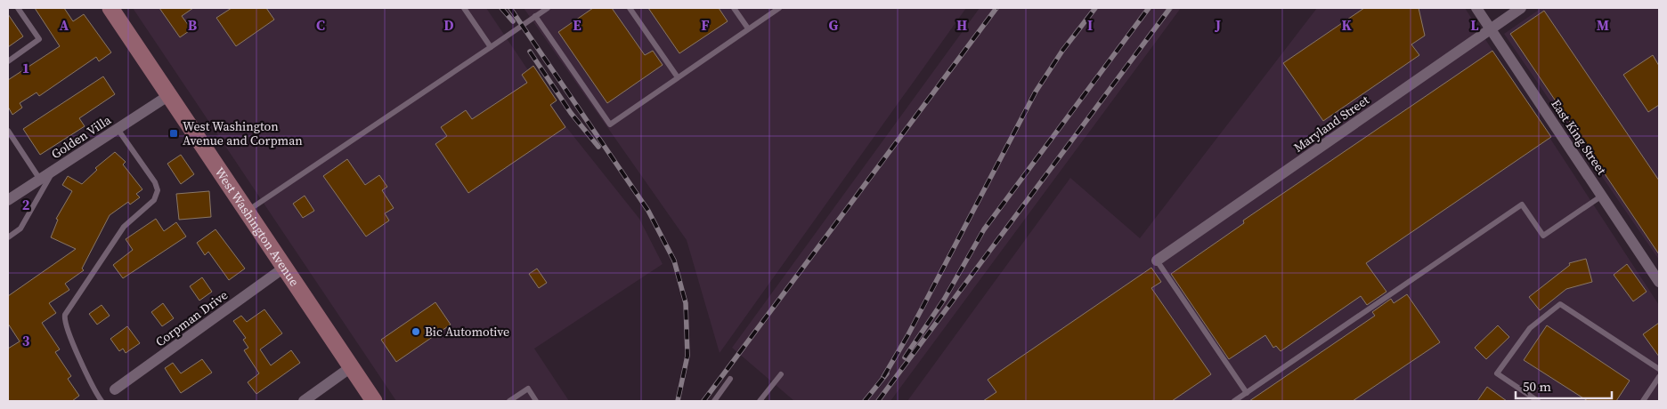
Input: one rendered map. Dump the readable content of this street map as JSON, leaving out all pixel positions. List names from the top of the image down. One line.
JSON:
{"streets":{"main road":["West Washington Avenue"],"street":["Maryland Street","Golden Villa","East King Street","Corpman Drive"]},"crossings":[["Maryland Street","East King Street"],["Golden Villa","West Washington Avenue"],["West Washington Avenue","Corpman Drive"]],"places":{"transit":["West Washington Avenue and Corpman"],"other":["Bic Automotive"]},"scale_bar":"50 m","grid":{"columns":["A","B","C","D","E","F","G","H","I","J","K","L","M"],"rows":["1","2","3"]}}
